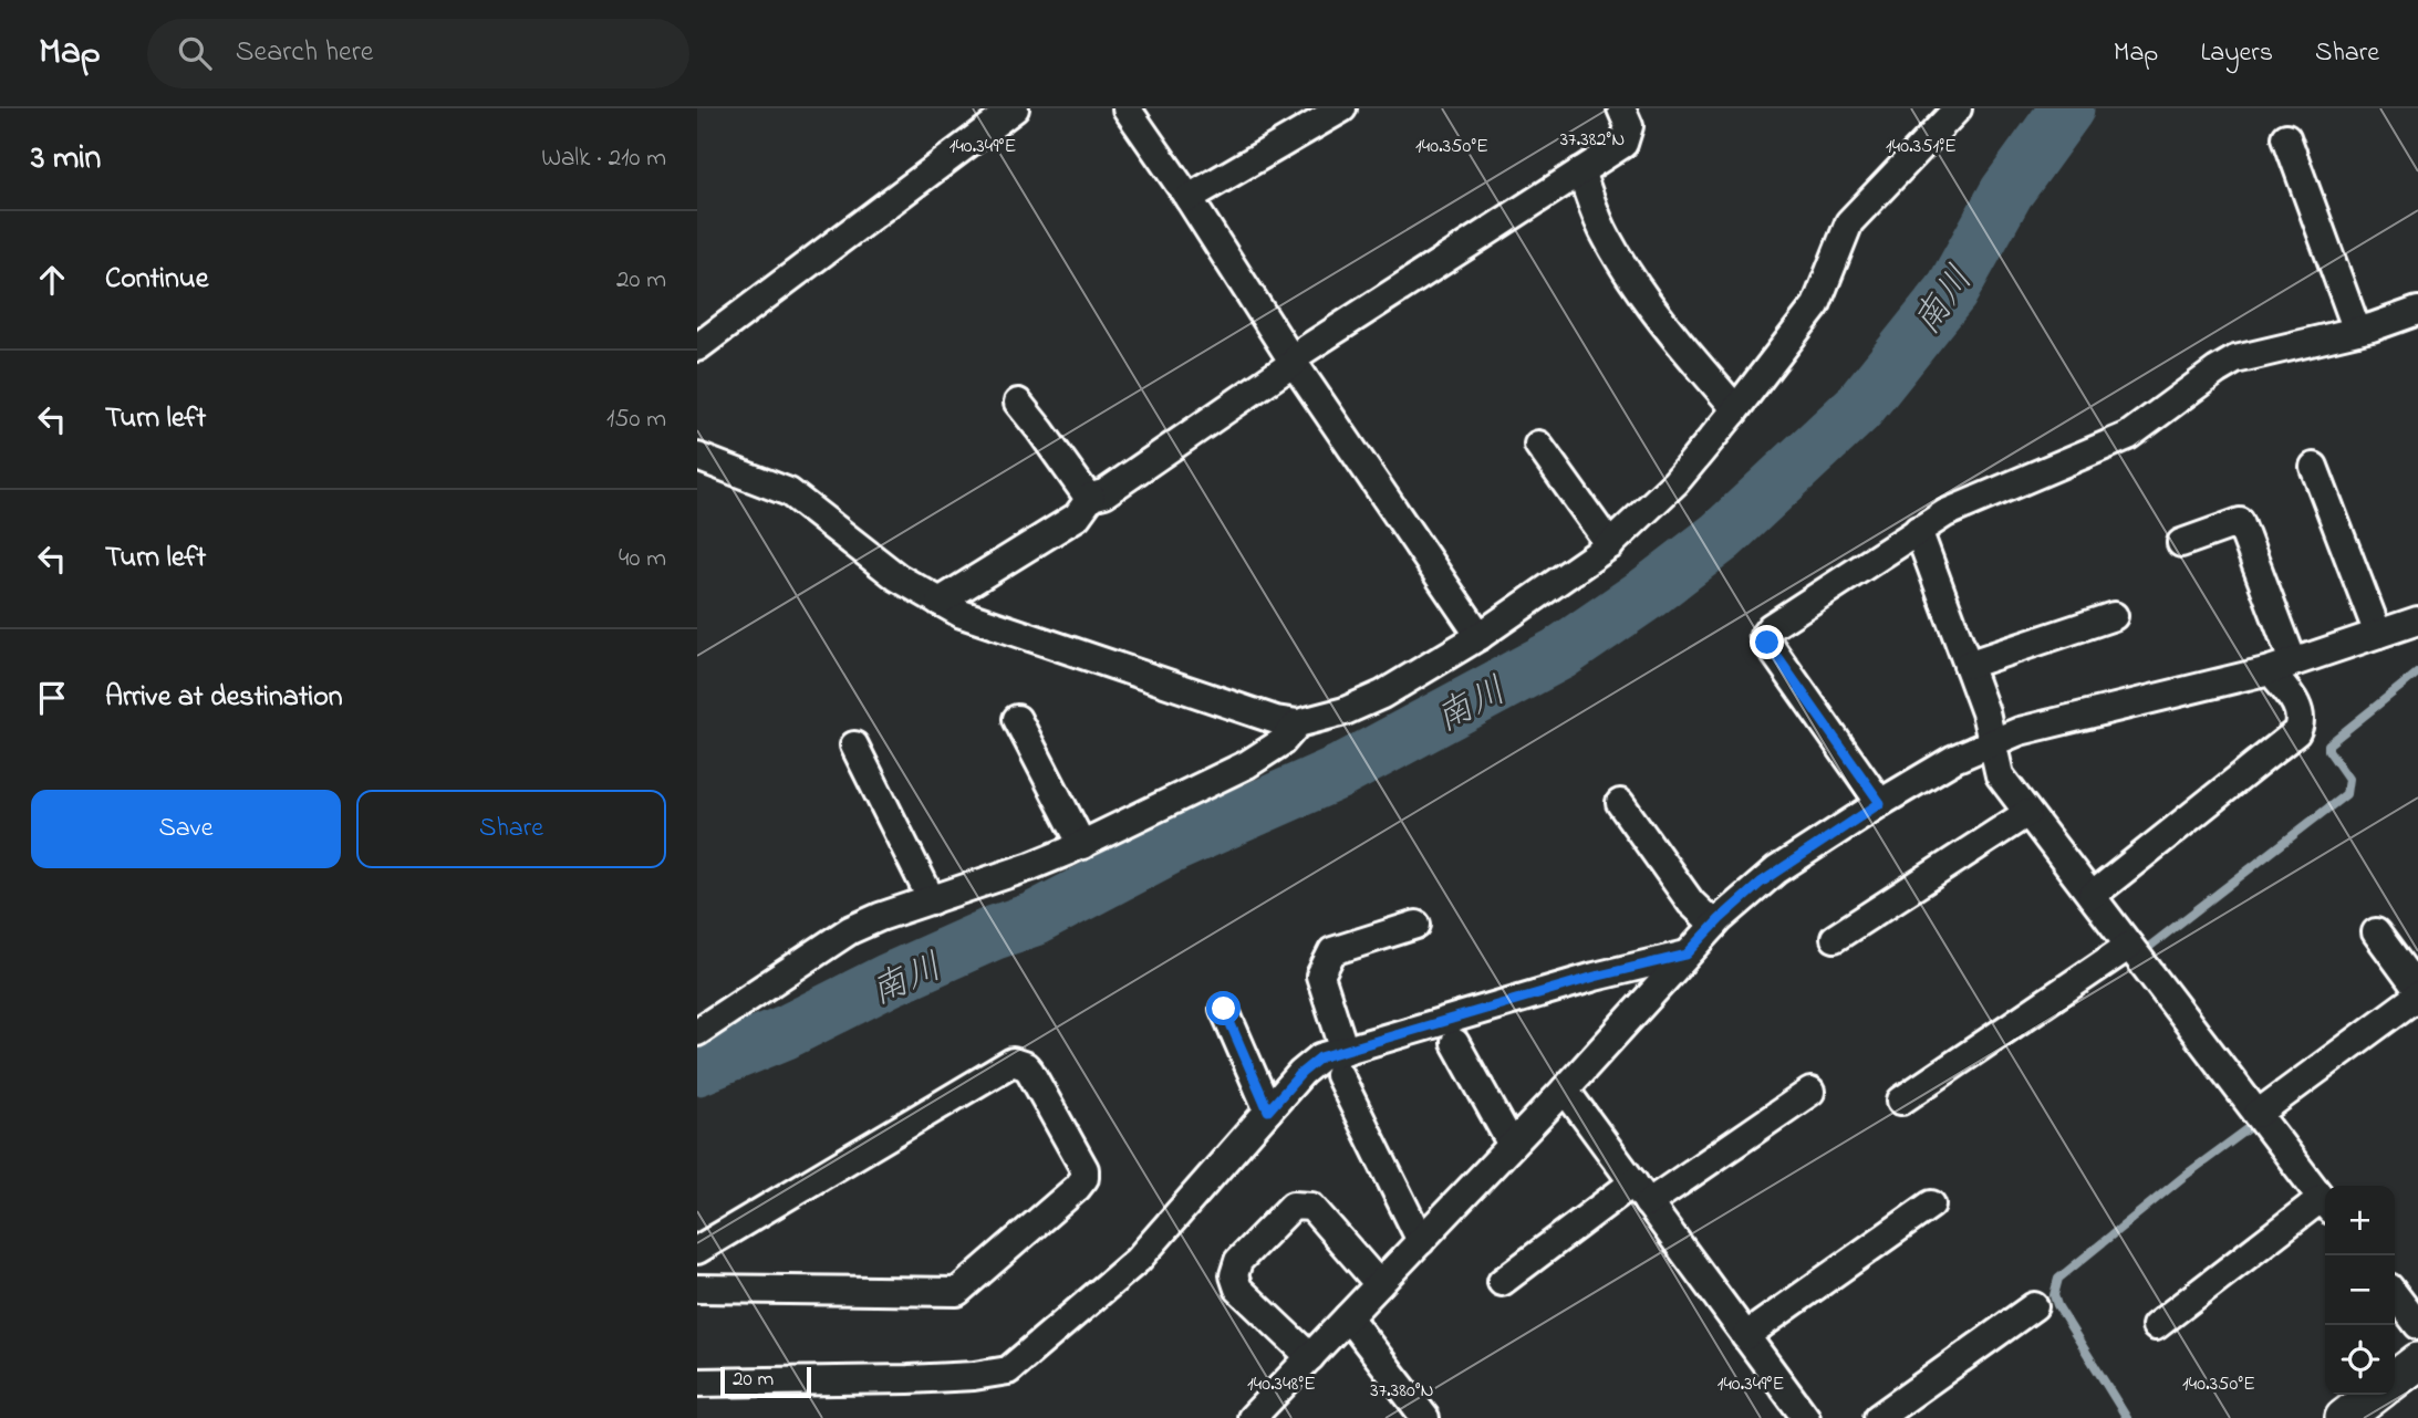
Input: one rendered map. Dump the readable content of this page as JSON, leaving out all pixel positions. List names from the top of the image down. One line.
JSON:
{"water":["南川"],"scale_bar":"20 m","page":{"header":"Map","search":"Search here","nav":["Map","Layers","Share"],"heading":["3 min","Walk · 210 m"],"list":[["Continue","20 m"],["Turn left","150 m"],["Turn left","40 m"],"Arrive at destination"],"buttons":["Save","Share"],"map_buttons":["+","−"],"scale":"20 m"},"coordinates":["37.382°N","140.350°E","140.349°E","140.351°E","140.348°E","37.380°N"]}
